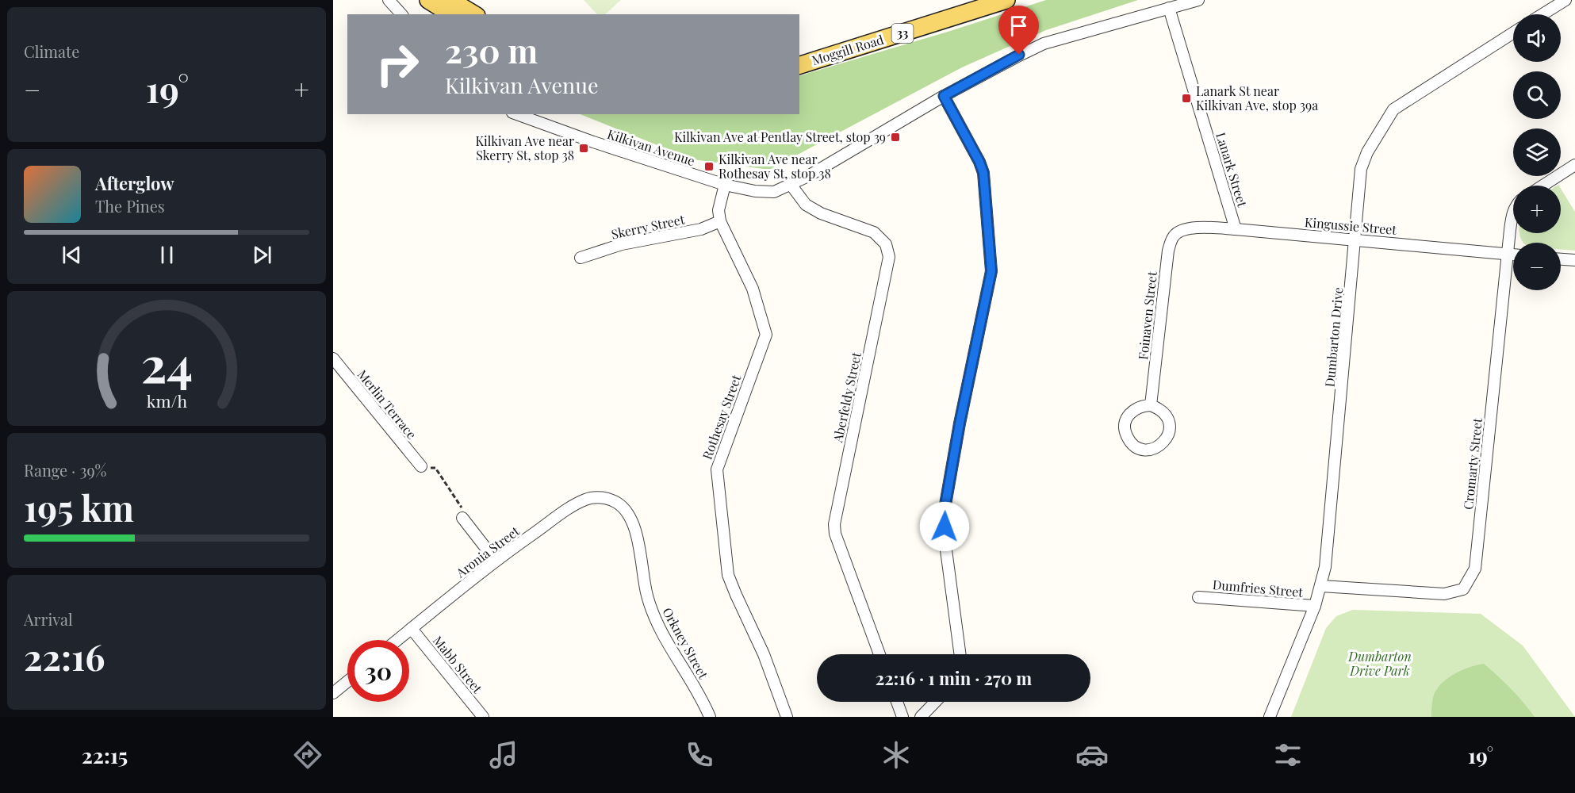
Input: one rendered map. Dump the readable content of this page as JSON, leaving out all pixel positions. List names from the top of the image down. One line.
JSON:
{"streets":{"main road":["33","Moggill Road"],"street":["Kilkivan Avenue","Lanark Street","Kingussie Street","Skerry Street","Foinaven Street","Dumbarton Drive","Aberfeldy Street","Merlin Terrace","Rothesay Street","Cromarty Street","Aronia Street","Dumfries Street","Orkney Street","Mabb Street"]},"crossings":[["Kilkivan Avenue","Lanark Street"],["Kilkivan Avenue","Aberfeldy Street"],["Kilkivan Avenue","Rothesay Street"],["Lanark Street","Kingussie Street"],["Kingussie Street","Foinaven Street"],["Kingussie Street","Dumbarton Drive"],["Kingussie Street","Cromarty Street"],["Skerry Street","Rothesay Street"],["Dumbarton Drive","Cromarty Street"],["Dumbarton Drive","Dumfries Street"],["Aronia Street","Orkney Street"],["Aronia Street","Mabb Street"]],"parks":["Dumbarton Drive Park"],"places":{"transit":["Lanark St near Kilkivan Ave, stop 39a","Kilkivan Ave at Pentlay Street, stop 39","Kilkivan Ave near Skerry St, stop 38","Kilkivan Ave near Rothesay St, stop 38"]},"page":{"tile":["Climate",["Range · 39%","195 km"],["Arrival","22:16"]],"map_buttons":["+","−"],"turn":["230 m","Kilkivan Avenue"],"heat":["−","19°","+"],"song":["Afterglow","The Pines"],"limit":"30","trip":"22:16 · 1 min · 270 m","tabs":["22:15","19°"],"gauge":["24","km/h"]}}
